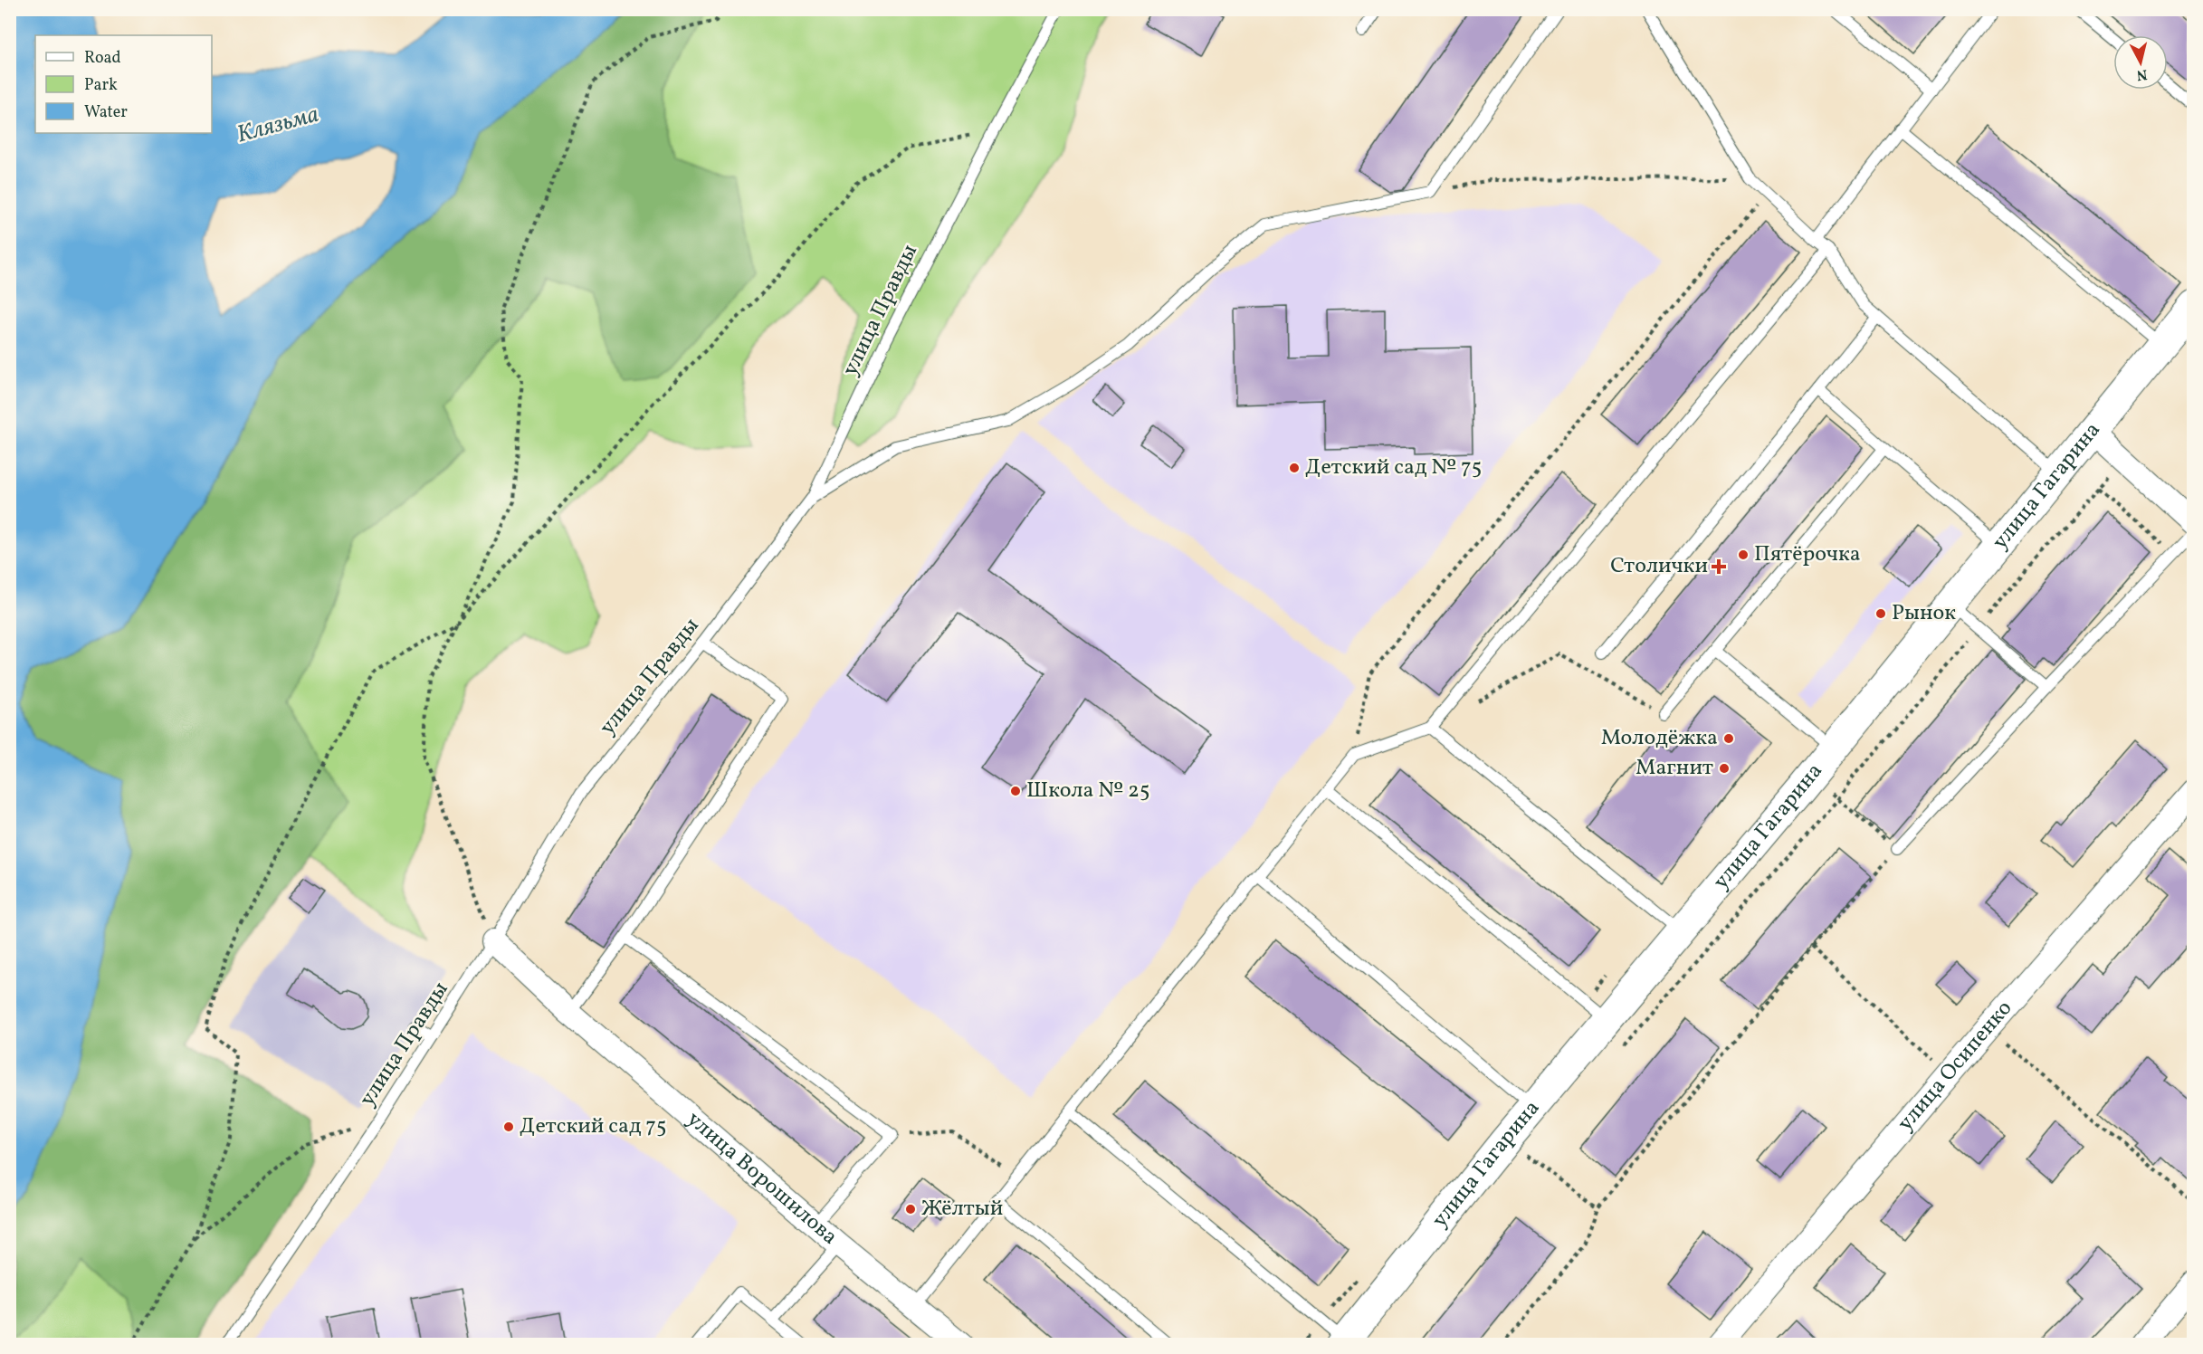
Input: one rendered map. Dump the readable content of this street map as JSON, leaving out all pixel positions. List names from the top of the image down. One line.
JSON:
{"streets":{"main road":["улица Гагарина"],"street":["улица Осипенко","улица Ворошилова"],"lane":["улица Правды"]},"crossings":[["улица Правды","улица Ворошилова"]],"water":["Клязьма"],"places":{"other":["Детский сад № 75","Пятёрочка","Рынок","Молодёжка","Магнит","Школа № 25","Детский сад 75","Жёлтый"],"health":["Столички"]},"legend":["Road","Park","Water"],"north":"bottom"}
